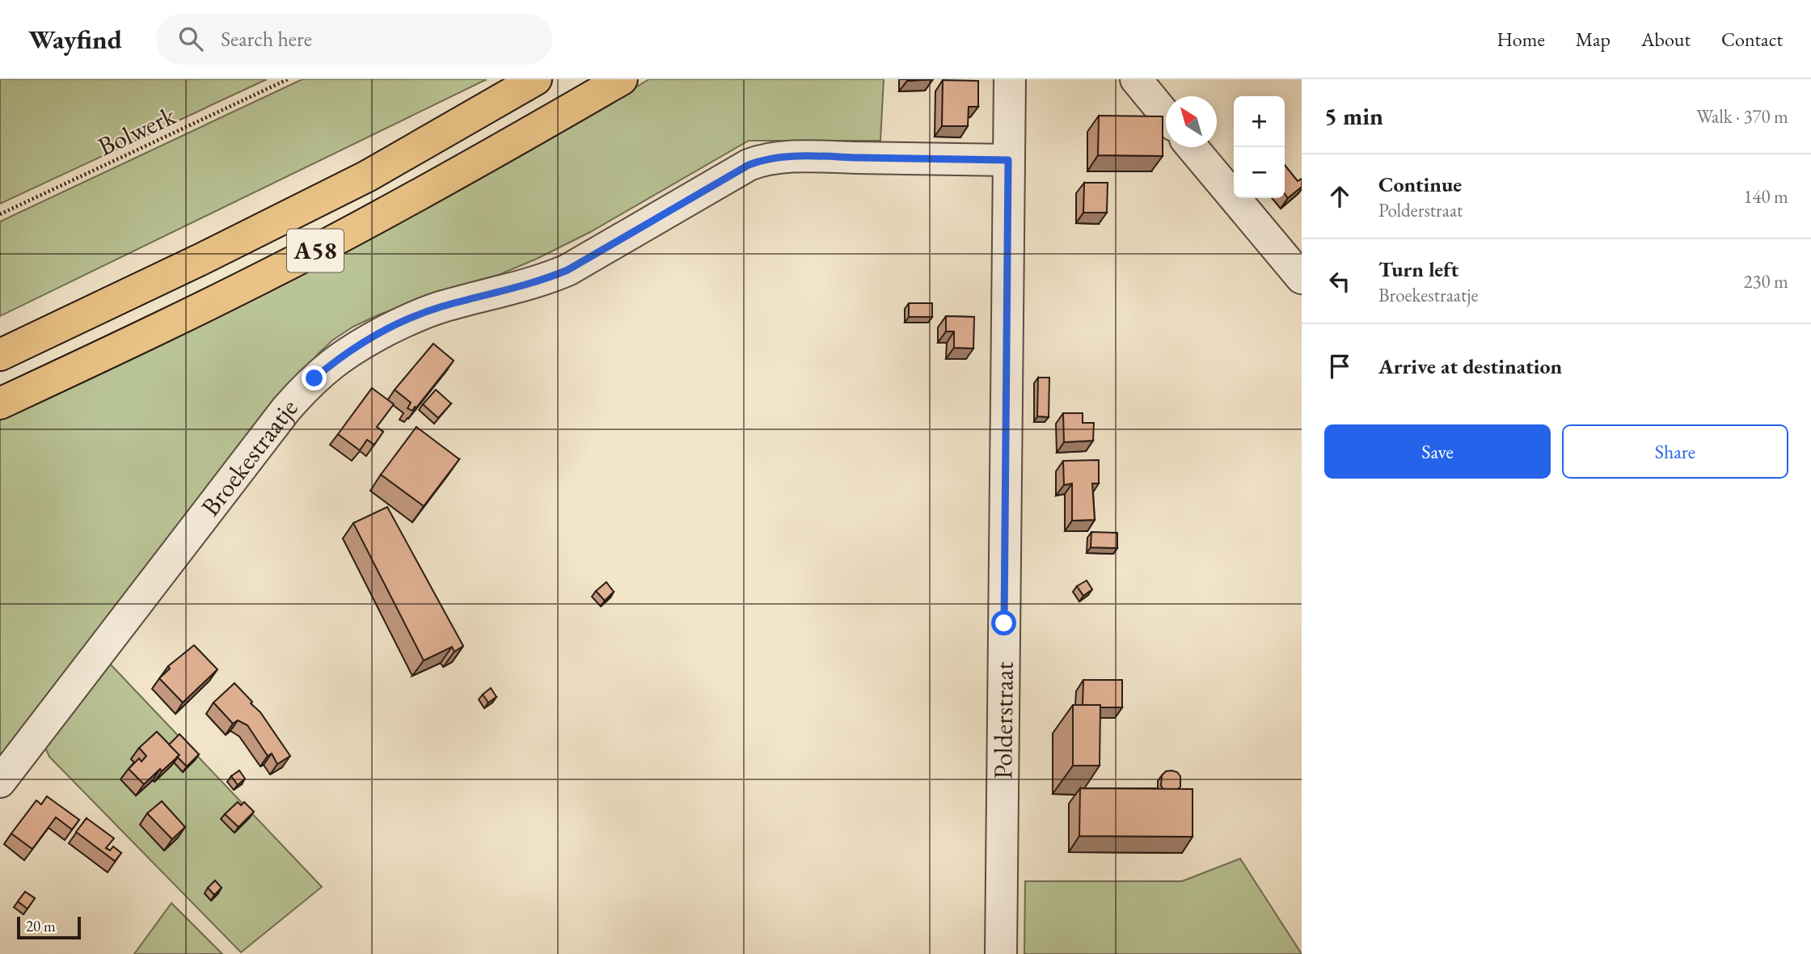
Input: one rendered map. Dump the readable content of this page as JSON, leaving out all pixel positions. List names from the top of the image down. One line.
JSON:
{"streets":{"highway":["A58"],"street":["Broekestraatje","Polderstraat"],"path":["Bolwerk"]},"crossings":[["Broekestraatje","Polderstraat"]],"scale_bar":"20 m","north":"top left","page":{"header":"Wayfind","search":"Search here","nav":["Home","Map","About","Contact"],"heading":["5 min","Walk · 370 m"],"map_buttons":["+","−"],"list":[["Continue","Polderstraat","140 m"],["Turn left","Broekestraatje","230 m"],"Arrive at destination"],"buttons":["Save","Share"],"scale":"20 m"}}
